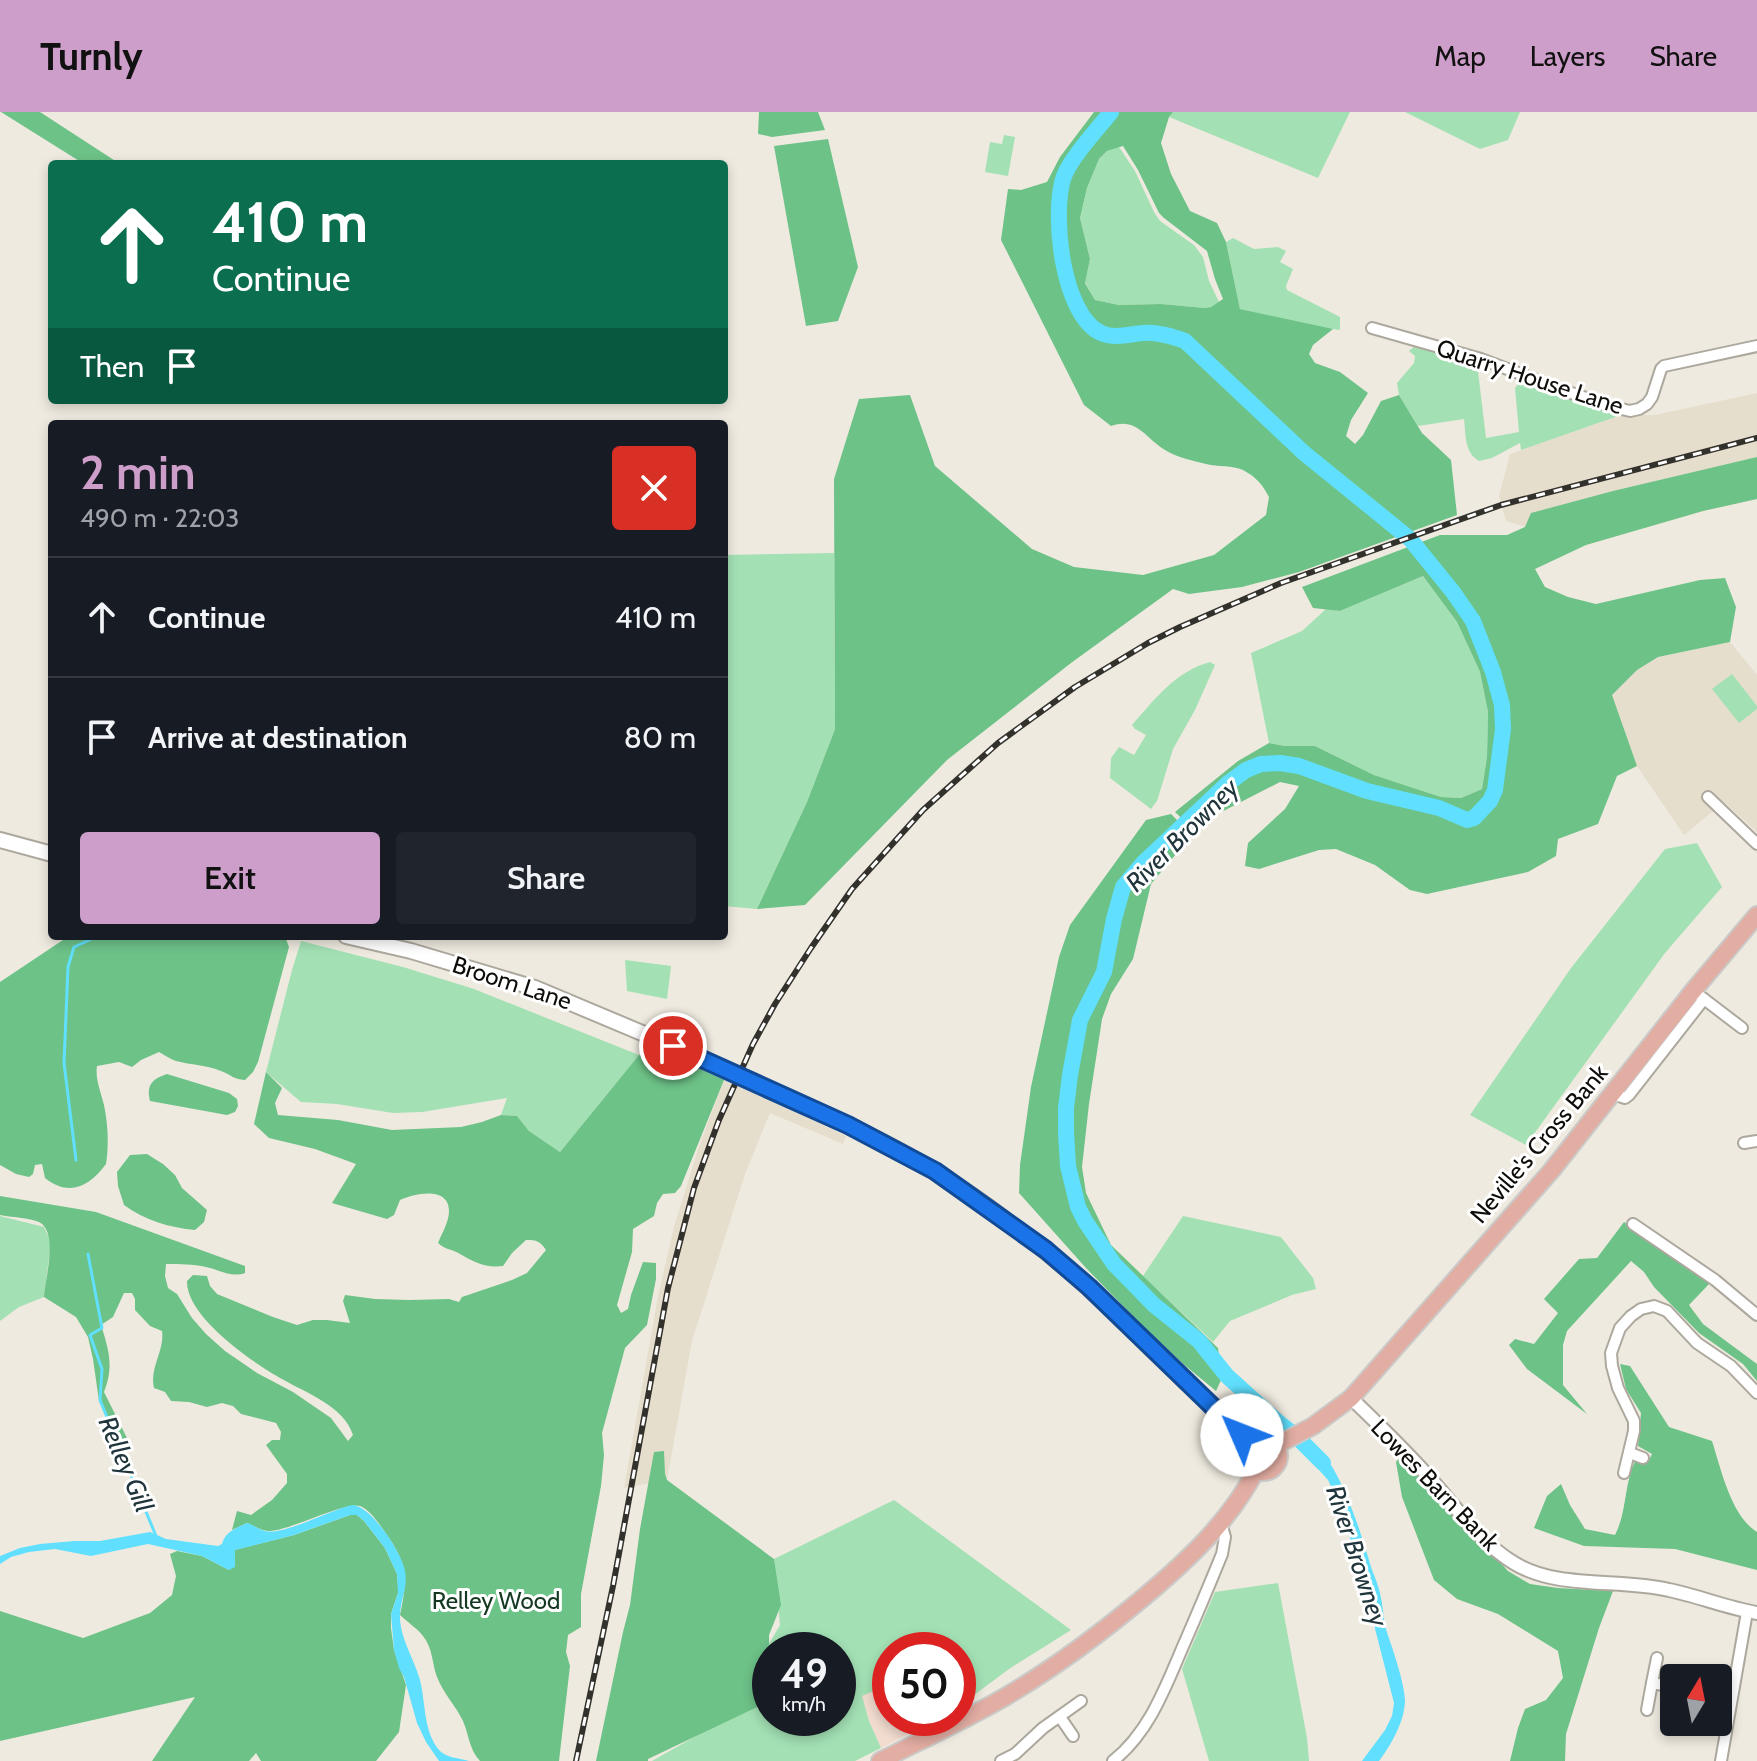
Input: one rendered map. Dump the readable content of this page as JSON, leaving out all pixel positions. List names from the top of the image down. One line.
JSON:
{"streets":{"main road":["Broom Lane","Neville's Cross Bank"],"street":["Quarry House Lane","Lowes Barn Bank"]},"crossings":[["Broom Lane","Neville's Cross Bank"],["Neville's Cross Bank","Lowes Barn Bank"]],"water":["River Browney","Relley Gill"],"parks":["Relley Wood"],"north":"top","page":{"header":"Turnly","nav":["Map","Layers","Share"],"turn":["410 m","Continue"],"then":"Then","heading":["2 min","490 m · 22:03"],"list":[{"name":"Continue","value":"410 m"},{"name":"Arrive at destination","value":"80 m"}],"buttons":["Exit","Share"],"speed":"49 km/h","limit":"50"}}
